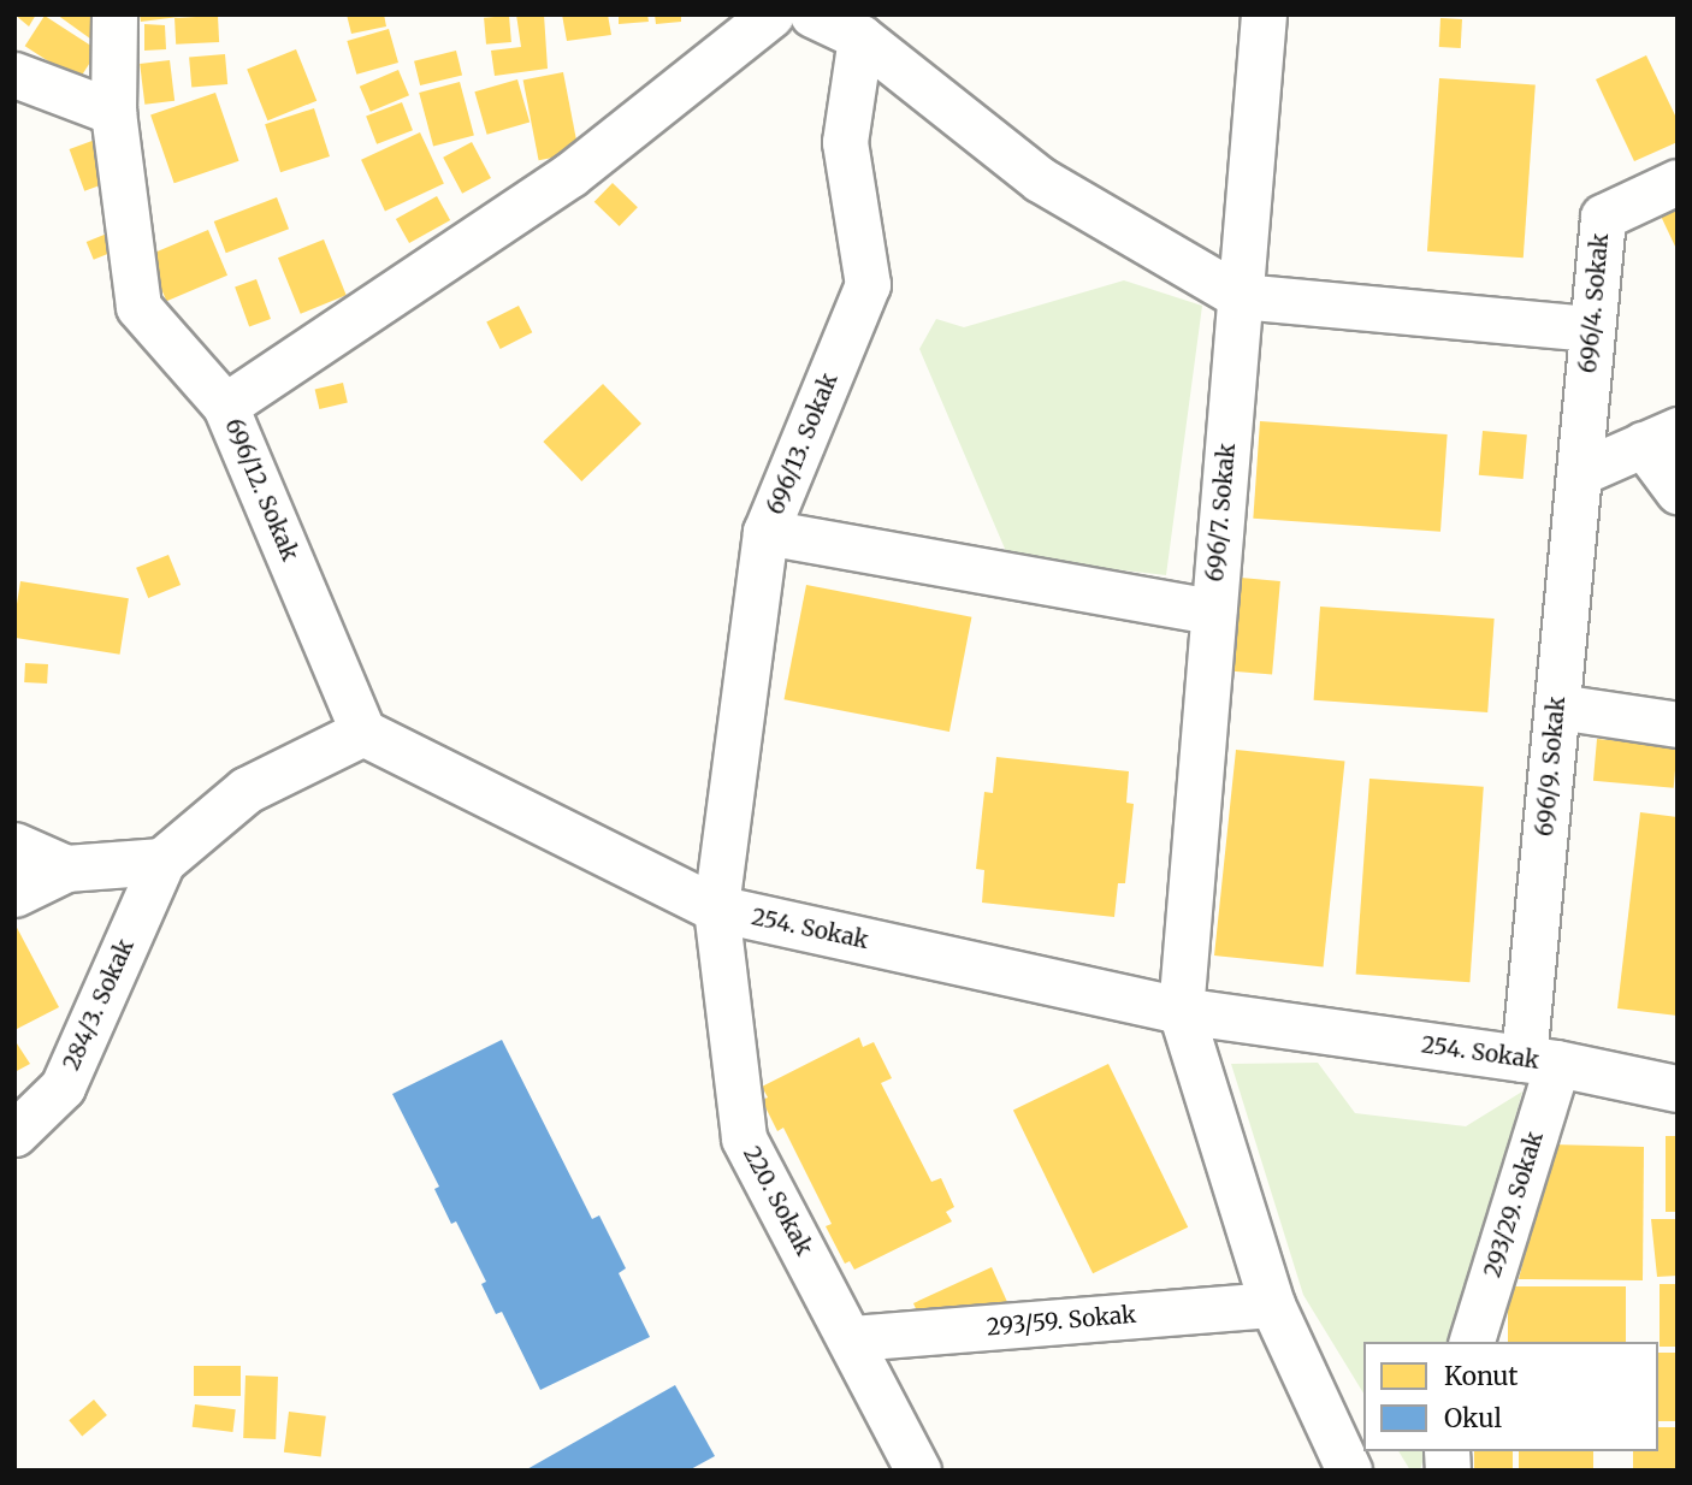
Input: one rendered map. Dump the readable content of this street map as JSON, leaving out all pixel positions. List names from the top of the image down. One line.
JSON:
{"streets":{"street":["696/4. Sokak","696/13. Sokak","696/12. Sokak","696/7. Sokak","696/9. Sokak","254. Sokak","284/3. Sokak","220. Sokak","293/29. Sokak","293/59. Sokak"]},"crossings":[["696/4. Sokak","696/9. Sokak"],["696/13. Sokak","254. Sokak"],["696/13. Sokak","220. Sokak"],["696/12. Sokak","254. Sokak"],["696/7. Sokak","254. Sokak"],["696/9. Sokak","254. Sokak"],["696/9. Sokak","293/29. Sokak"],["254. Sokak","220. Sokak"],["254. Sokak","293/29. Sokak"],["220. Sokak","293/59. Sokak"]],"legend":["Konut","Okul"]}
